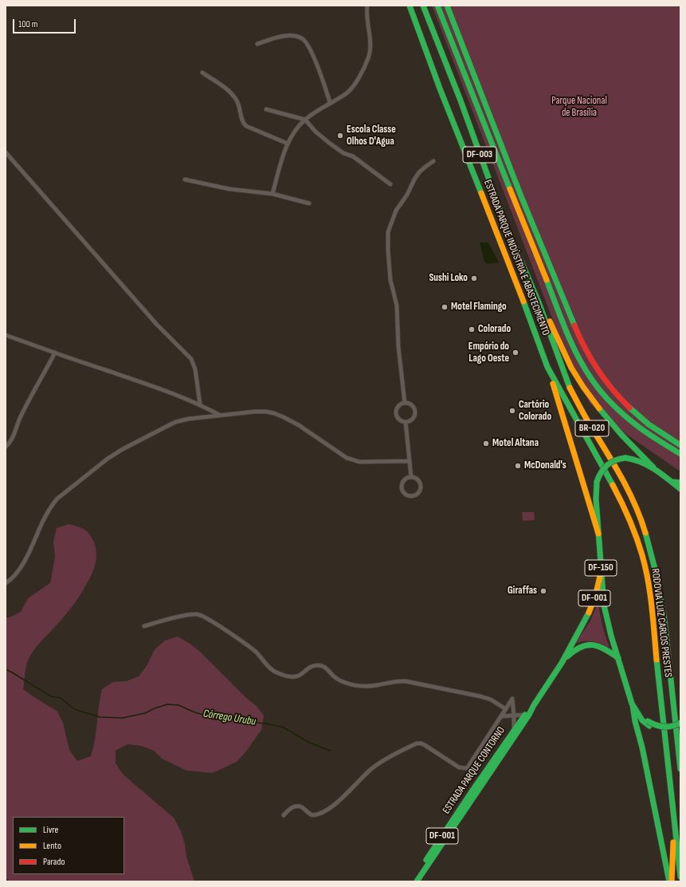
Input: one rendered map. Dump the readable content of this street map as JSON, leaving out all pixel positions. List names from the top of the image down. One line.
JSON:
{"streets":{"main road":["DF-003","ESTRADA PARQUE INDÚSTRIA E ABASTECIMENTO","BR-020","DF-150","DF-001","RODOVIA LUIZ CARLOS PRESTES","ESTRADA PARQUE CONTORNO"]},"crossings":[["ESTRADA PARQUE INDÚSTRIA E ABASTECIMENTO","RODOVIA LUIZ CARLOS PRESTES"],["DF-150","ESTRADA PARQUE CONTORNO"]],"water":["Córrego Urubu"],"parks":["Parque Nacional de Brasília"],"places":["Escola Classe Olhos D'Agua","Sushi Loko","Motel Flamingo","Colorado","Empório do Lago Oeste","Cartório Colorado","Motel Altana","McDonald's","Giraffas"],"legend":["Livre","Lento","Parado"],"scale_bar":"100 m"}
